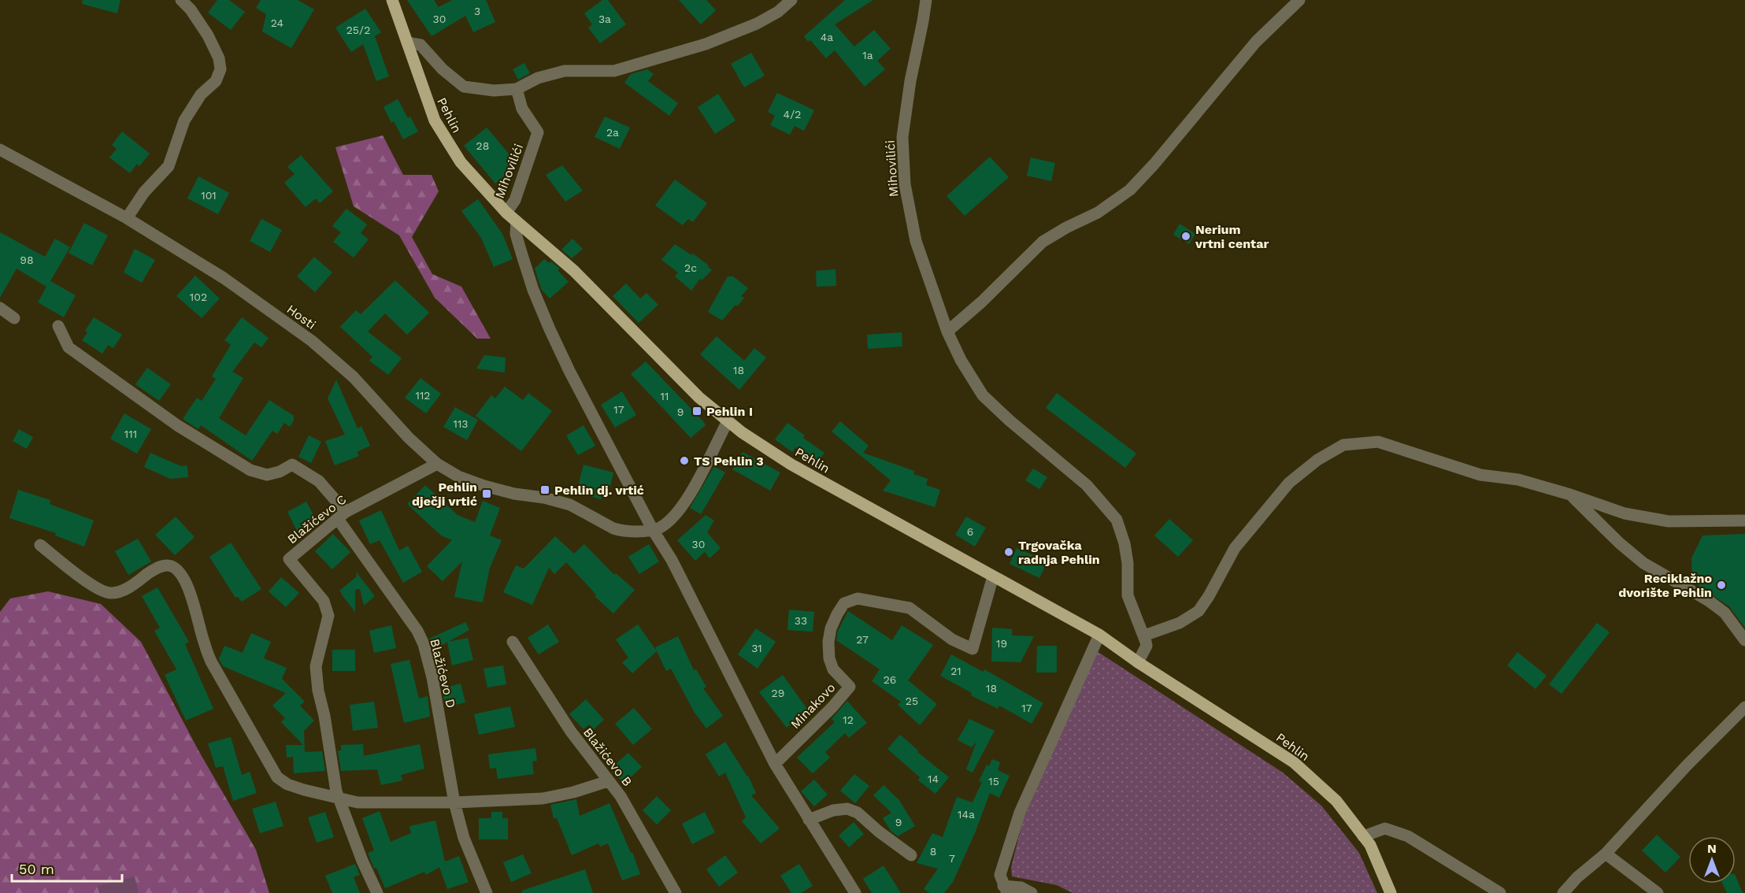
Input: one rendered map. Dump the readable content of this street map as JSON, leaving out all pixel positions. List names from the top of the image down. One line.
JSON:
{"streets":{"main road":["Pehlin"],"street":["Mihovilići","Hosti","Blažićevo C","Blažićevo D","Minakovo","Blažićevo B"]},"crossings":[["Pehlin","Mihovilići"],["Pehlin","Minakovo"],["Hosti","Blažićevo C"],["Blažićevo C","Blažićevo D"]],"places":{"other":["Nerium vrtni centar","TS Pehlin 3","Trgovačka radnja Pehlin","Reciklažno dvorište Pehlin"],"transit":["Pehlin I","Pehlin dj. vrtić","Pehlin dječji vrtić"]},"house_numbers":["3","30","3a","24","25/2","4a","1a","4/2","2a","28","101","98","2c","102","18","112","11","17","9","113","111","6","30","33","27","19","31","21","26","18","29","25","17","12","14","15","14a","9","8","7"],"scale_bar":"50 m","north":"top"}
